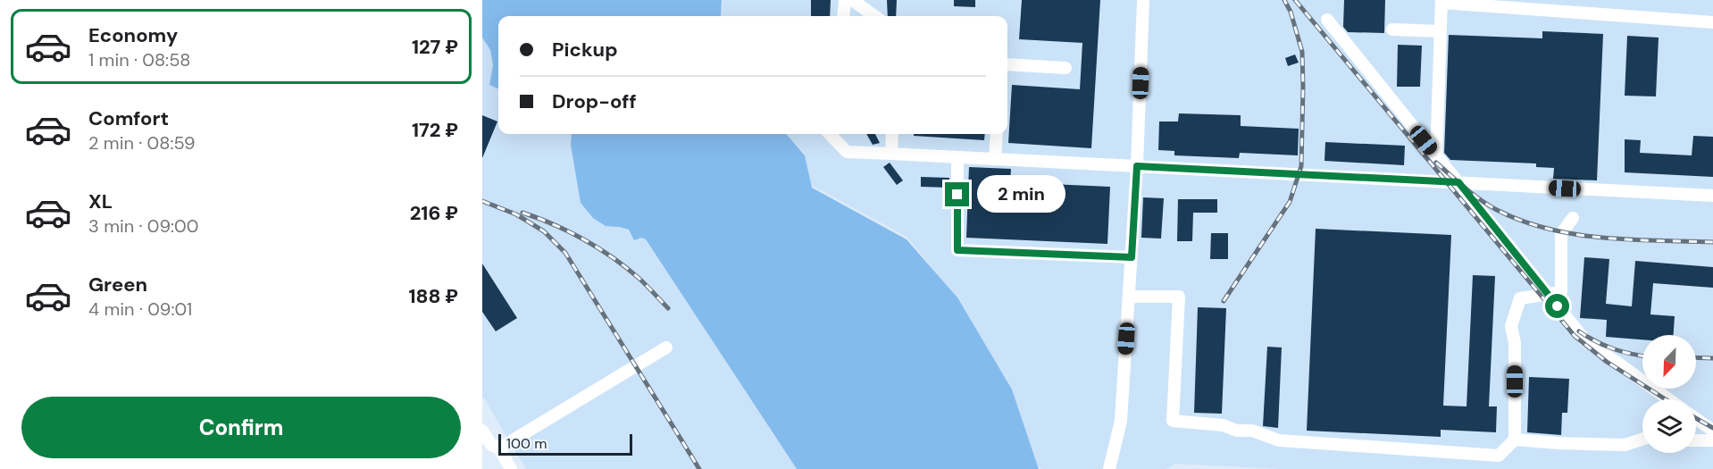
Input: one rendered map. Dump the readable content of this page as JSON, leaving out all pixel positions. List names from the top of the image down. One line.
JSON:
{"scale_bar":"100 m","north":"bottom left","page":{"list":[{"name":"Economy","note":"1 min · 08:58","value":"127 ₽"},{"name":"Comfort","note":"2 min · 08:59","value":"172 ₽"},{"name":"XL","note":"3 min · 09:00","value":"216 ₽"},{"name":"Green","note":"4 min · 09:01","value":"188 ₽"}],"banner":["Pickup","Drop-off"],"bubble":"2 min","buttons":"Confirm","scale":"100 m"}}
